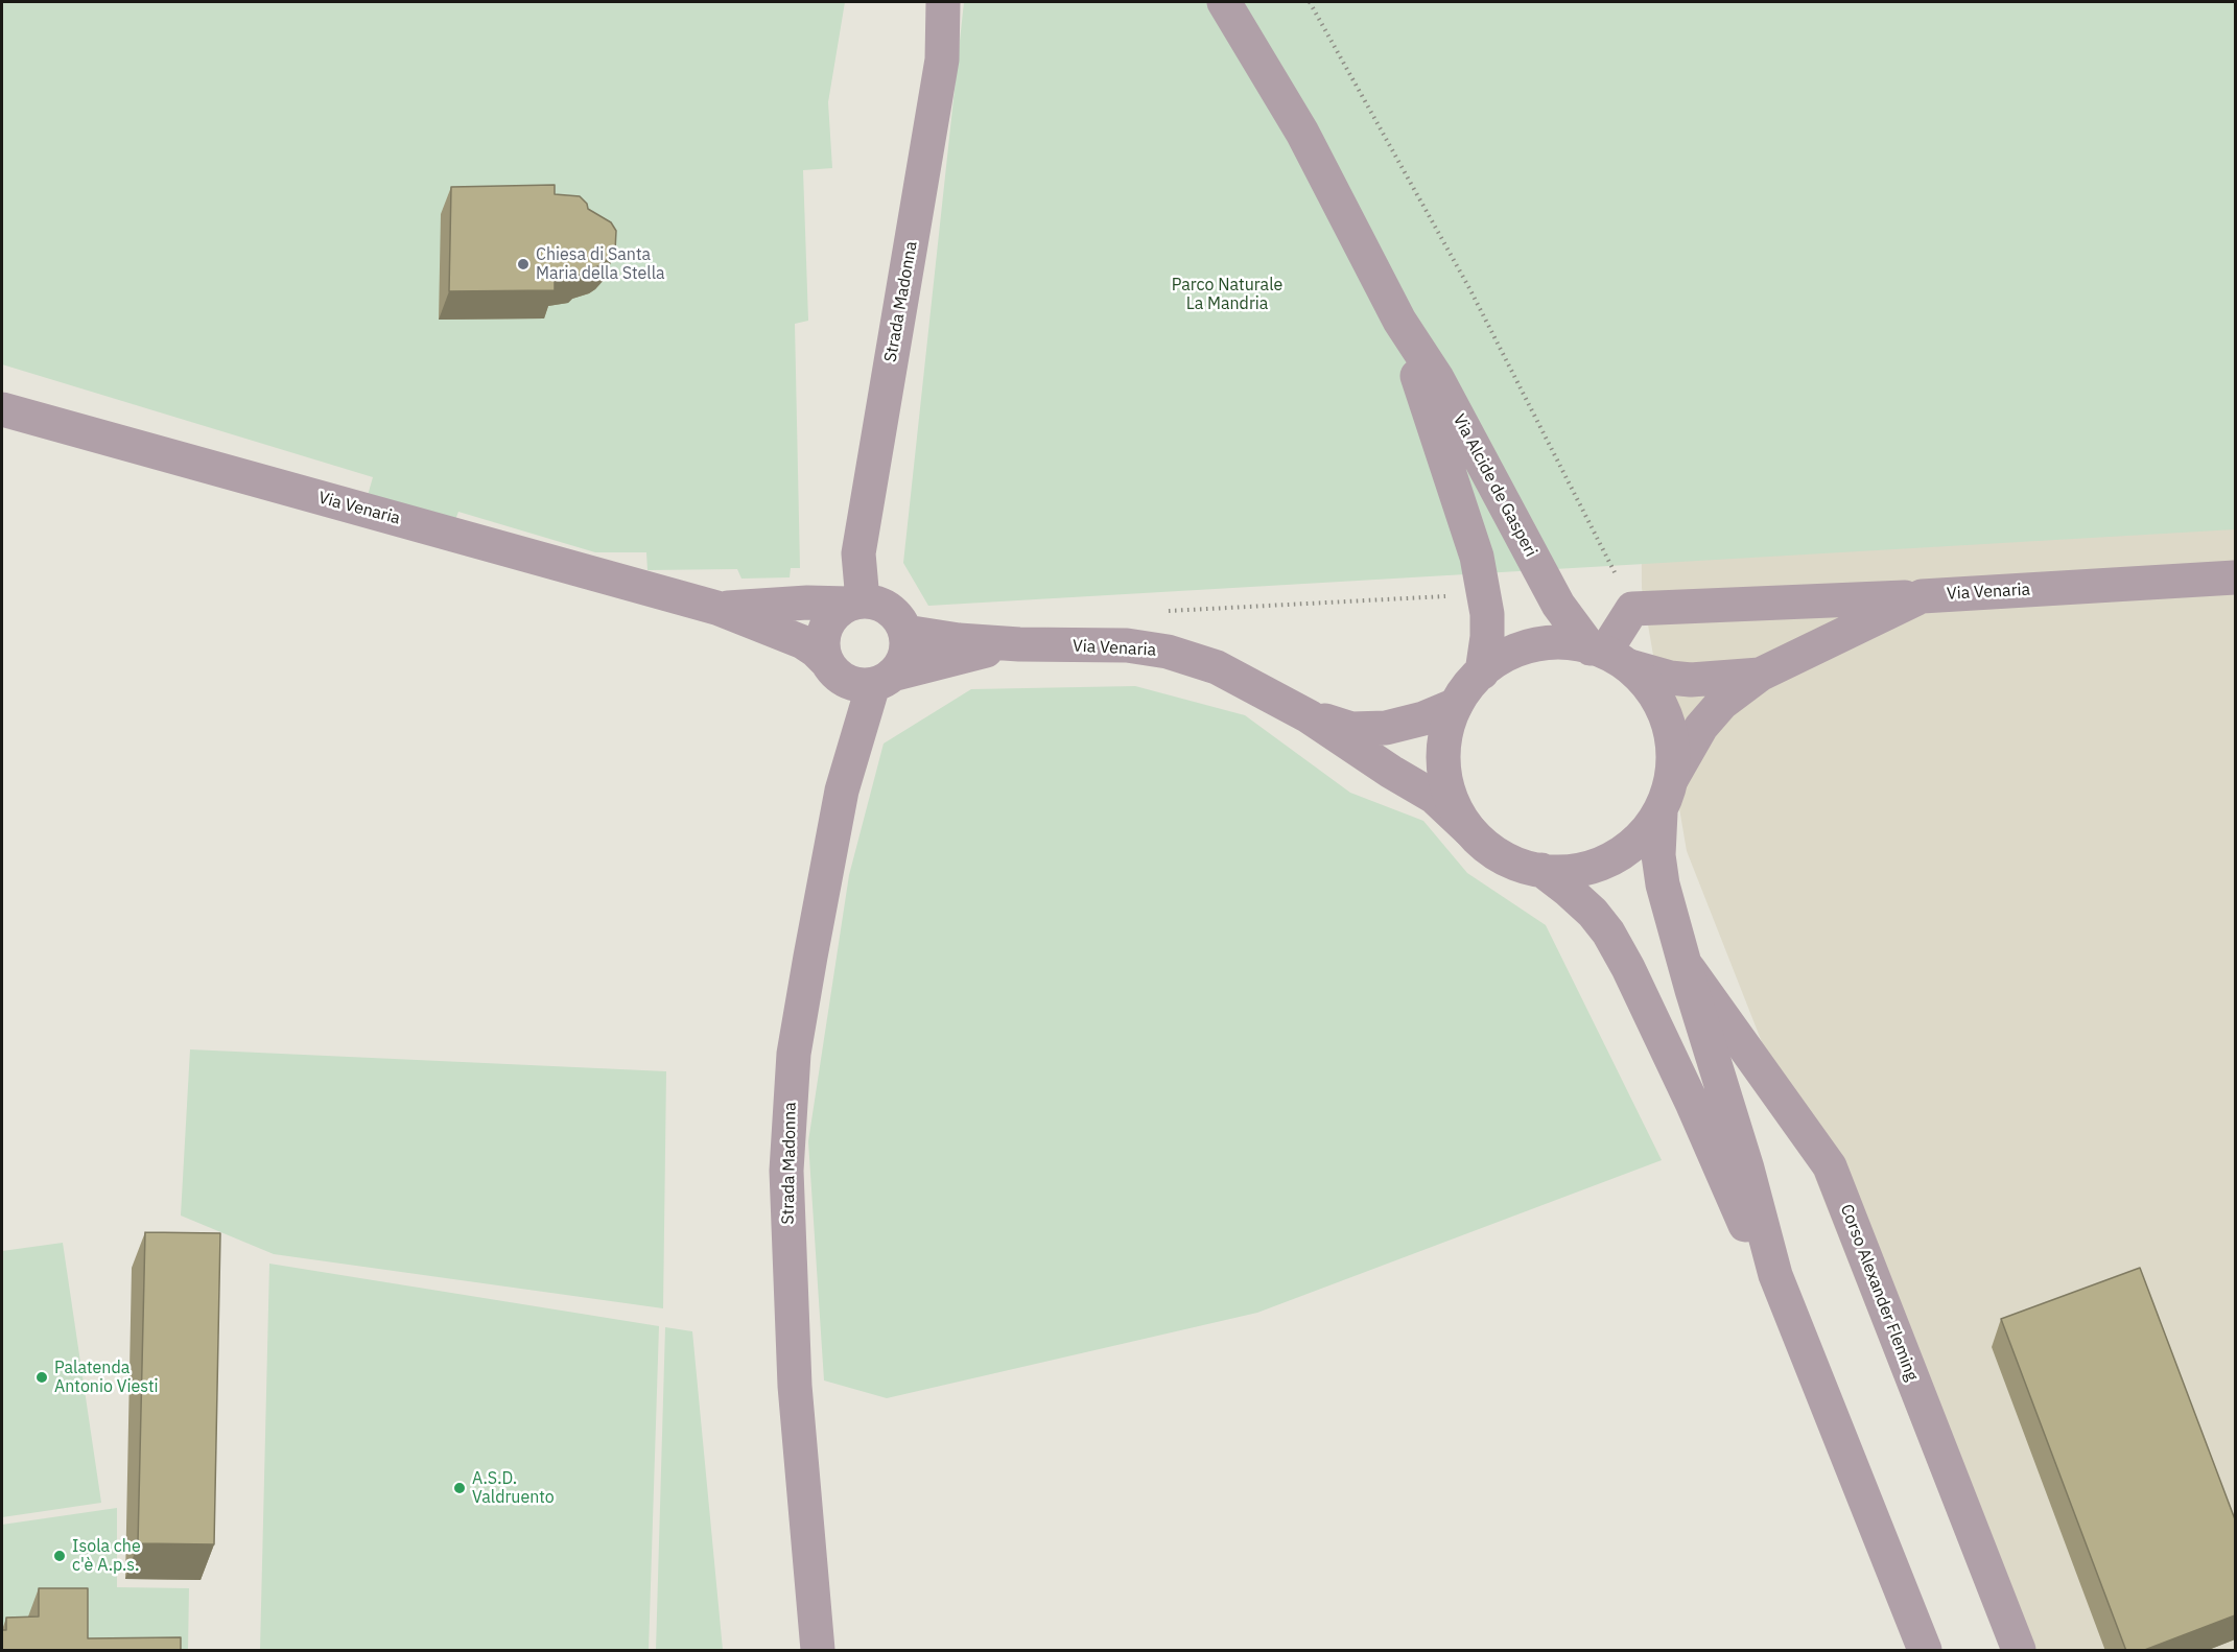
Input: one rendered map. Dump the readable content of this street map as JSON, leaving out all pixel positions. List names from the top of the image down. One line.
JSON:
{"streets":{"street":["Strada Madonna","Via Alcide de Gasperi","Via Venaria","Corso Alexander Fleming"]},"crossings":[["Strada Madonna","Via Venaria"],["Via Alcide de Gasperi","Via Venaria"]],"parks":["Parco Naturale La Mandria"],"places":["Chiesa di Santa Maria della Stella","Palatenda Antonio Viesti","A.S.D. Valdruento","Isola che c'è A.p.s."]}
